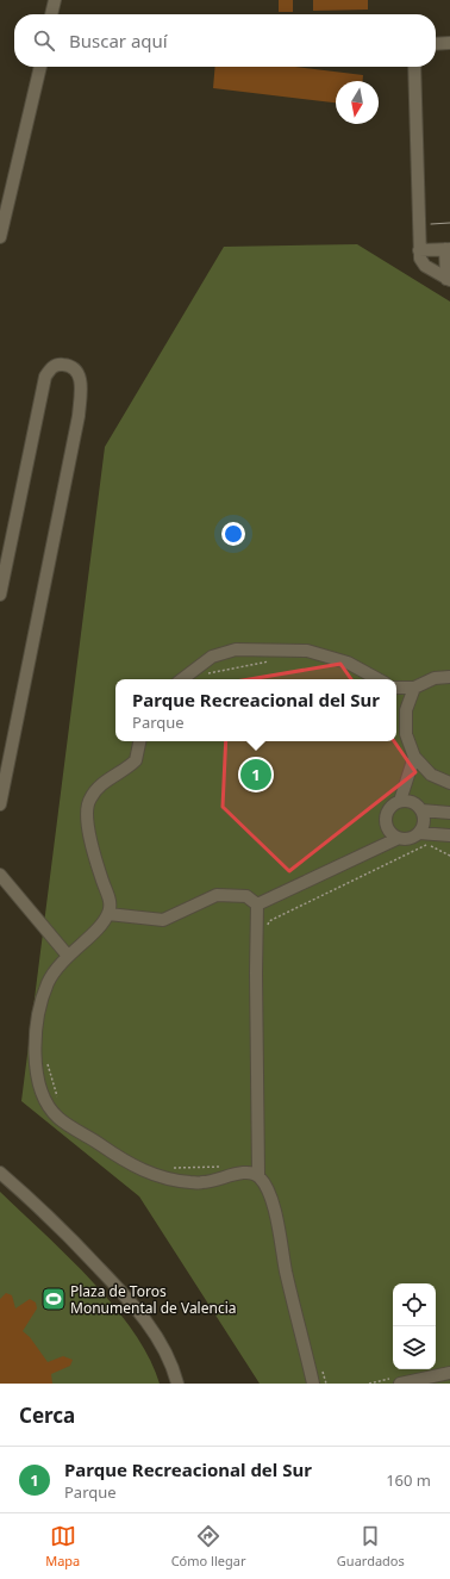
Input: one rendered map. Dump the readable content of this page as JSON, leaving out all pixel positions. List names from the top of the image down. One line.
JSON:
{"places":{"sports":["Plaza de Toros Monumental de Valencia"]},"north":"bottom","page":{"search":"Buscar aquí","popup":["Parque Recreacional del Sur","Parque"],"pins":"1","heading":"Cerca","list":[{"mark":"1","name":"Parque Recreacional del Sur","note":"Parque","value":"160 m"}],"nav":["Mapa","Cómo llegar","Guardados"]}}
